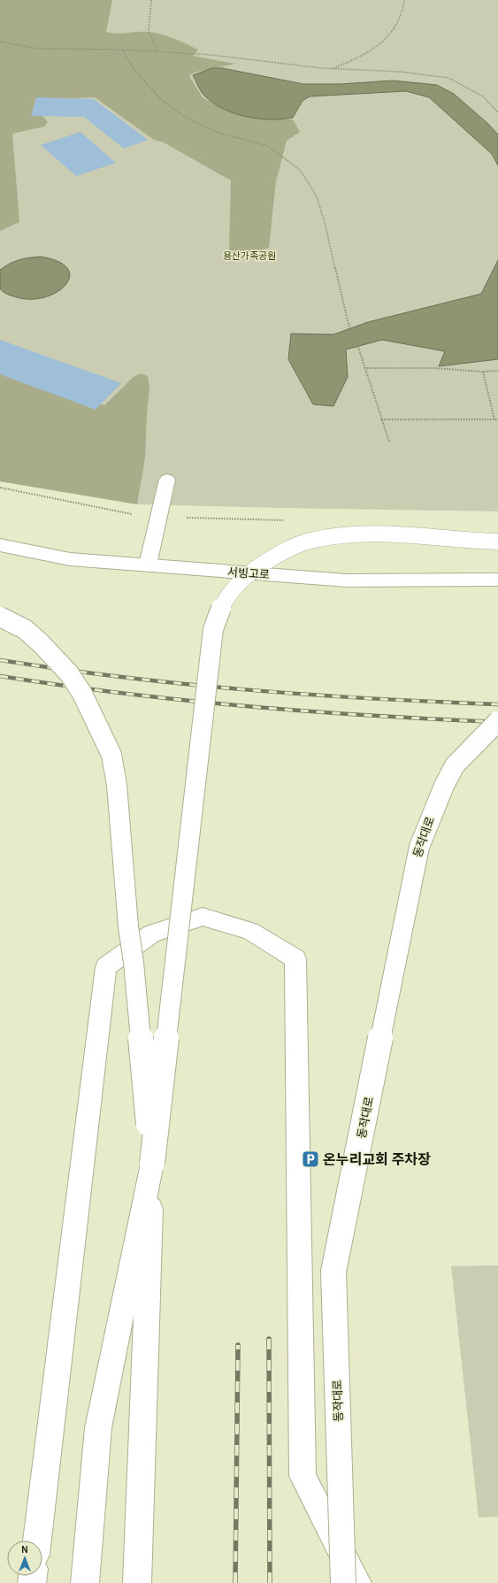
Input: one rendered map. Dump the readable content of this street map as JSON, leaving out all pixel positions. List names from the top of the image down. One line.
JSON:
{"streets":{"main road":["서빙고로","동작대로"]},"parks":["용산가족공원"],"places":{"parking":["온누리교회 주차장"]},"north":"top"}
